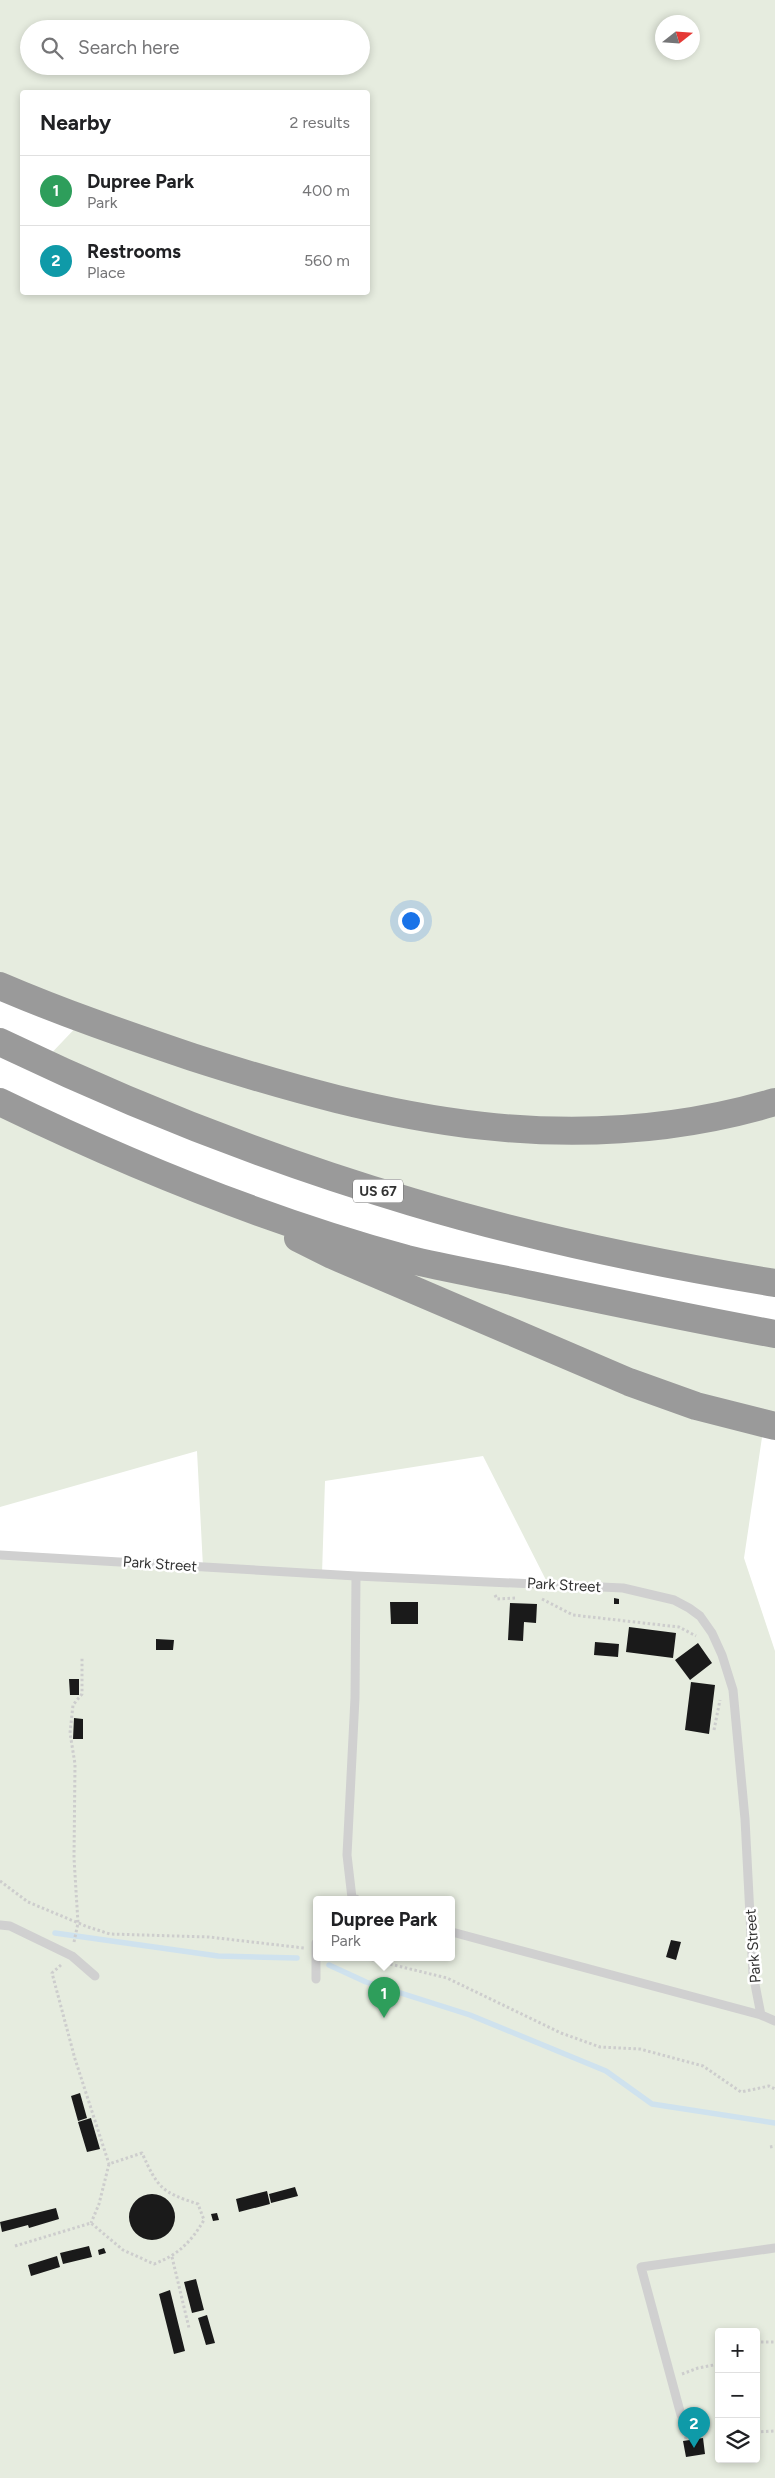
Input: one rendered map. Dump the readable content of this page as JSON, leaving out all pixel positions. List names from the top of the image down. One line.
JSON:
{"streets":{"highway":["US 67"],"lane":["Park Street"]},"north":"right","page":{"search":"Search here","heading":["Nearby","2 results"],"list":[{"mark":"1","name":"Dupree Park","note":"Park","value":"400 m"},{"mark":"2","name":"Restrooms","note":"Place","value":"560 m"}],"popup":["Dupree Park","Park"],"pins":["1","2"],"map_buttons":["+","−"]}}
